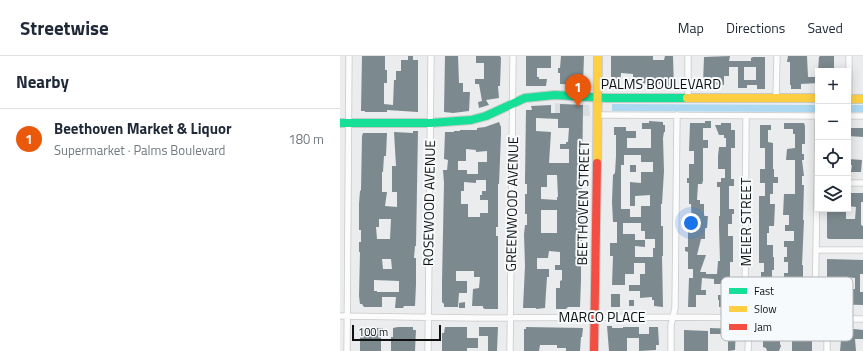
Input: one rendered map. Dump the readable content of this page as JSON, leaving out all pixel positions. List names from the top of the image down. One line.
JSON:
{"streets":{"street":["PALMS BOULEVARD","ROSEWOOD AVENUE","BEETHOVEN STREET","GREENWOOD AVENUE","MEIER STREET","MARCO PLACE"]},"crossings":[["PALMS BOULEVARD","ROSEWOOD AVENUE"],["PALMS BOULEVARD","BEETHOVEN STREET"],["PALMS BOULEVARD","GREENWOOD AVENUE"],["ROSEWOOD AVENUE","MARCO PLACE"],["BEETHOVEN STREET","MARCO PLACE"],["GREENWOOD AVENUE","MARCO PLACE"]],"legend":["Fast","Slow","Jam"],"scale_bar":"100 m","page":{"header":"Streetwise","nav":["Map","Directions","Saved"],"heading":"Nearby","map_buttons":["+","−"],"pins":"1","list":[{"mark":"1","name":"Beethoven Market & Liquor","note":"Supermarket · Palms Boulevard","value":"180 m"}],"scale":"100 m"}}
